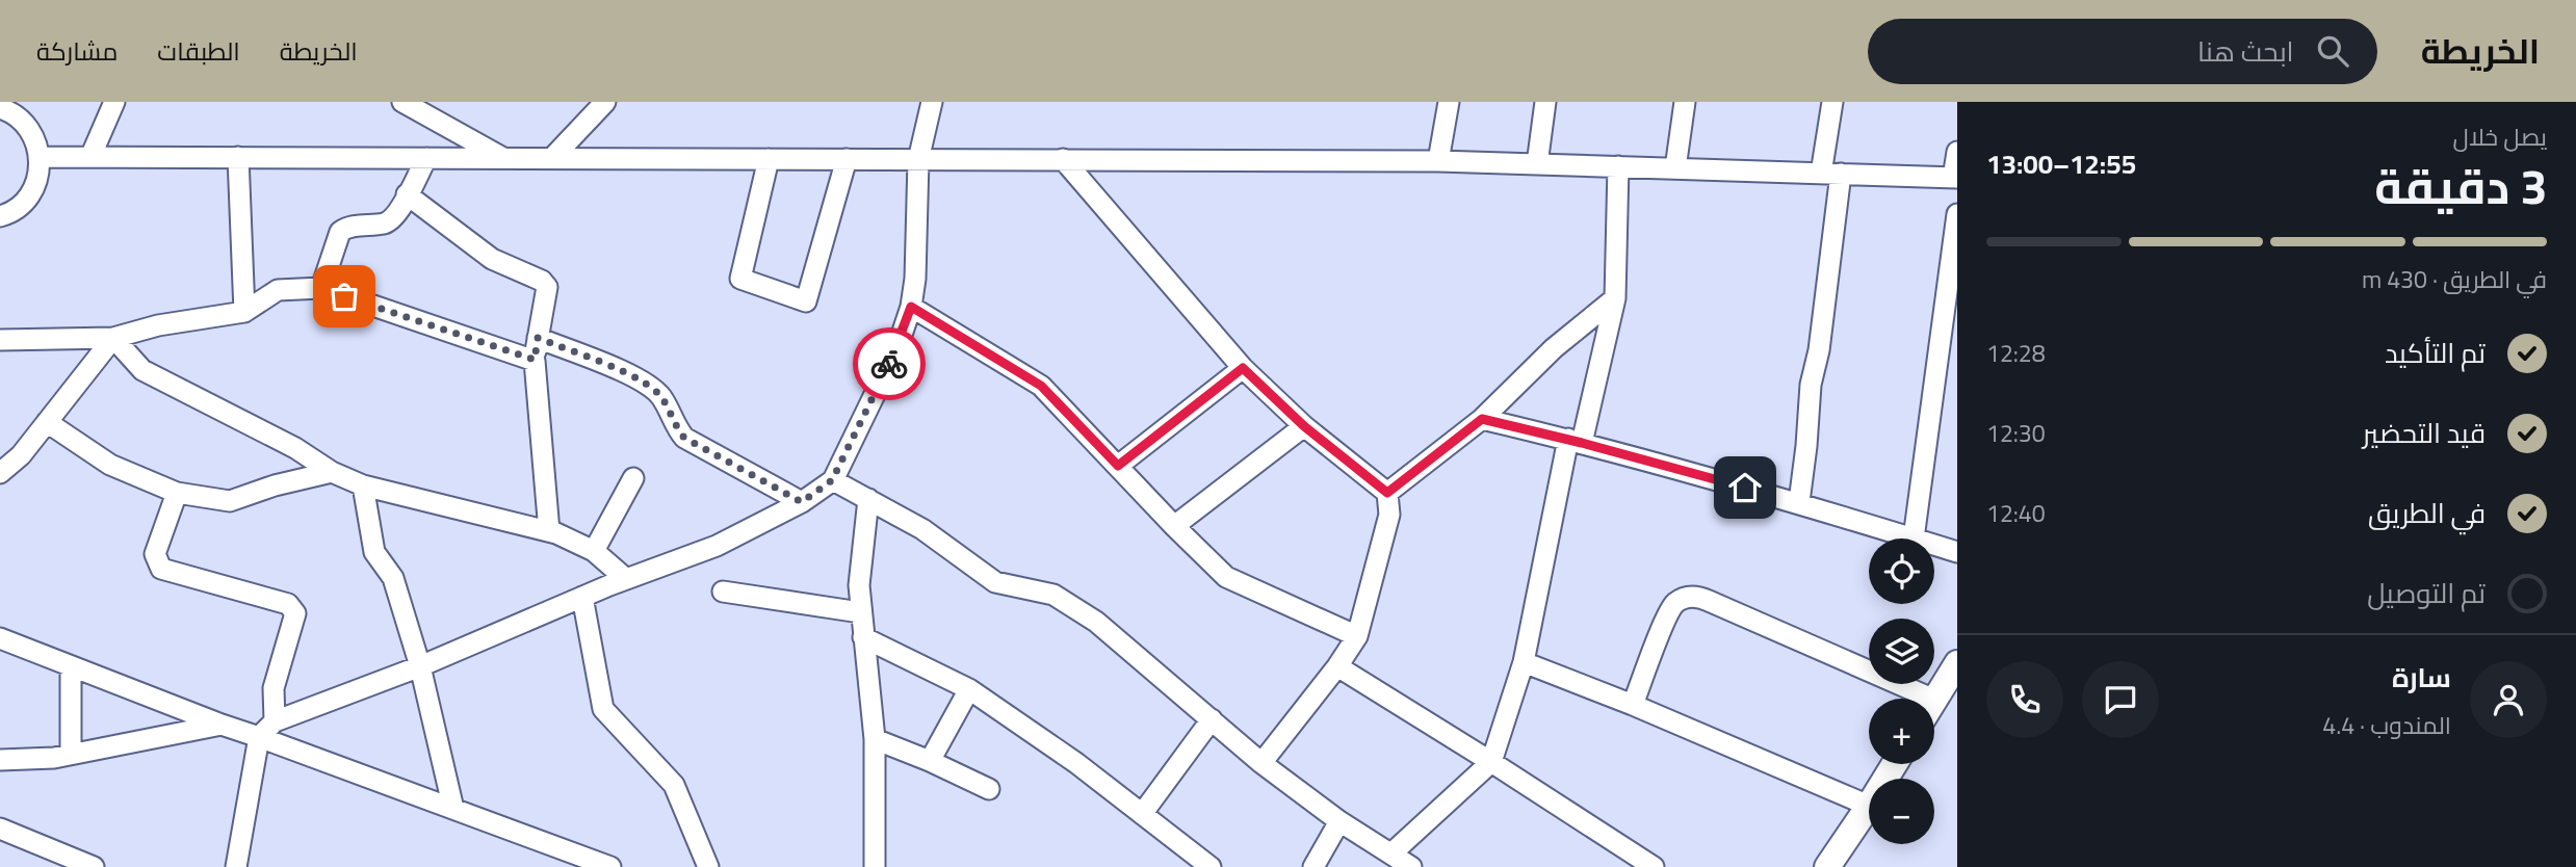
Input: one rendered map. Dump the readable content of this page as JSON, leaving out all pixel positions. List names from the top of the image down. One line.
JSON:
{"page":{"header":"الخريطة","search":"ابحث هنا","nav":["الخريطة","الطبقات","مشاركة"],"heading":["3 دقيقة","يصل خلال","12:55–13:00"],"panel":["سارة","المندوب · 4.4"],"bar":"في الطريق · 430 m","list":[["تم التأكيد","12:28"],["قيد التحضير","12:30"],["في الطريق","12:40"],"تم التوصيل"],"map_buttons":["+","−"]}}
